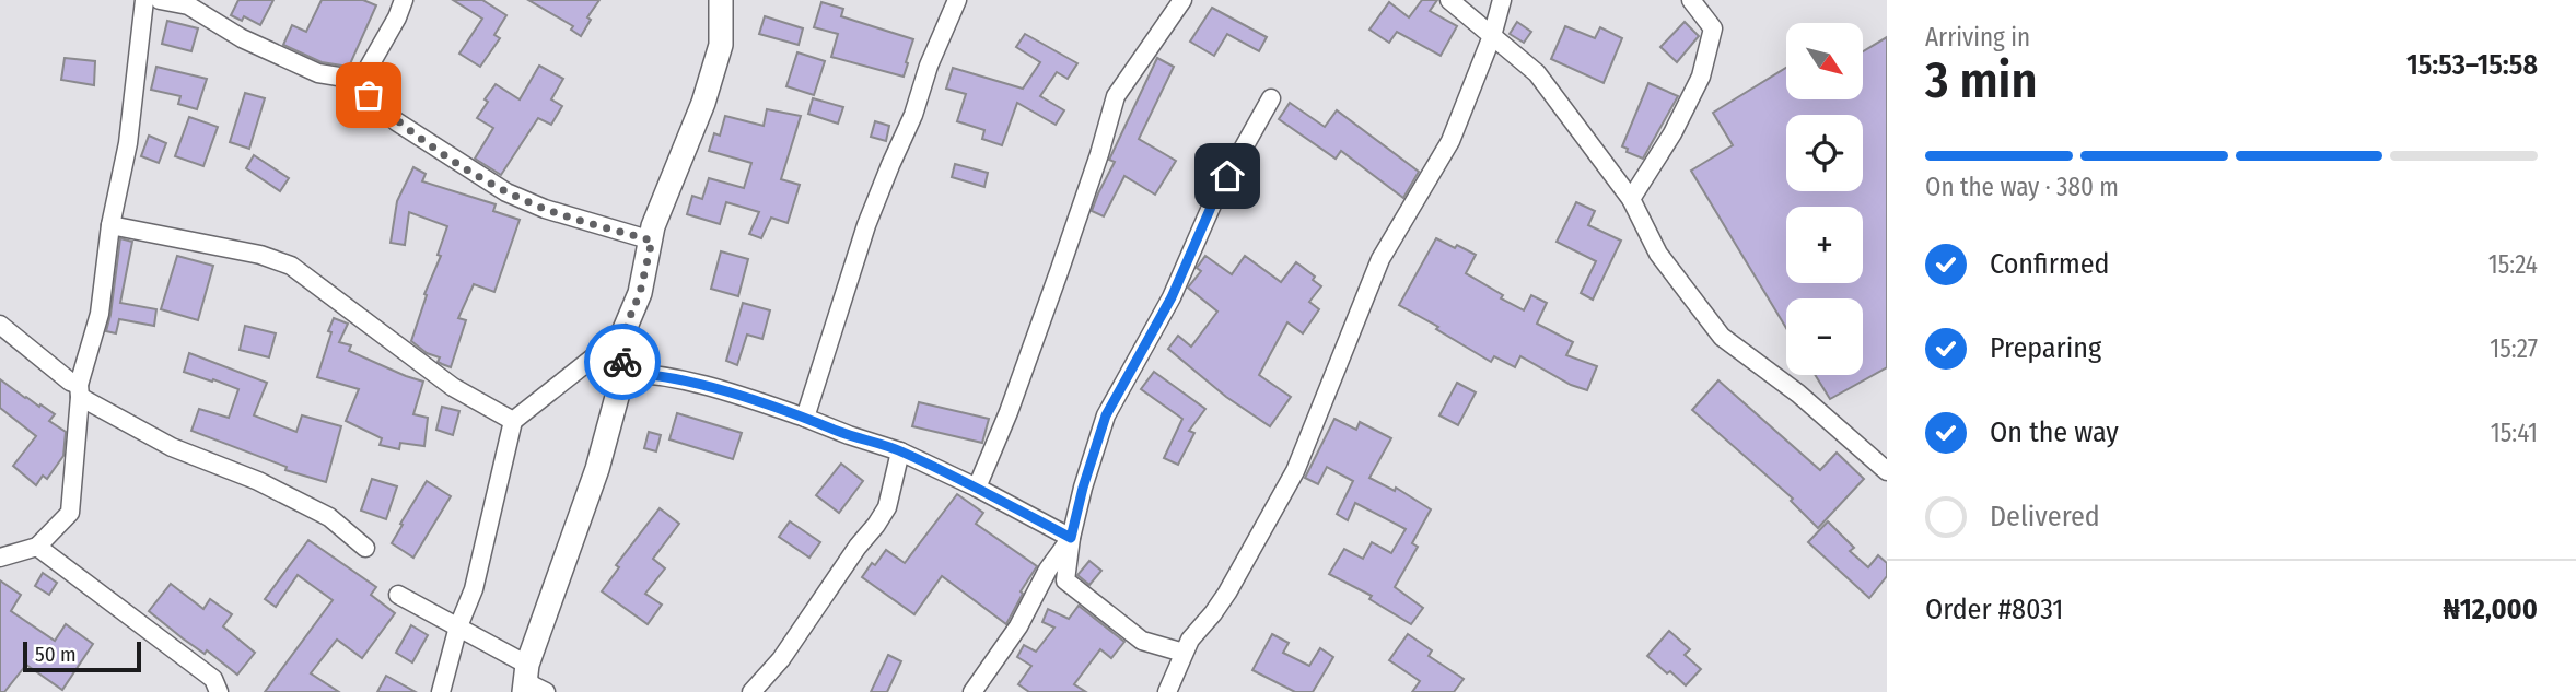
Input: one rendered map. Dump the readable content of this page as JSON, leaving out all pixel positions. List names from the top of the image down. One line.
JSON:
{"scale_bar":"50 m","north":"bottom right","page":{"heading":["3 min","Arriving in","15:53–15:58"],"panel":["Order #8031","₦12,000"],"map_buttons":["+","−"],"bar":"On the way · 380 m","list":[["Confirmed","15:24"],["Preparing","15:27"],["On the way","15:41"],"Delivered"],"scale":"50 m"}}
